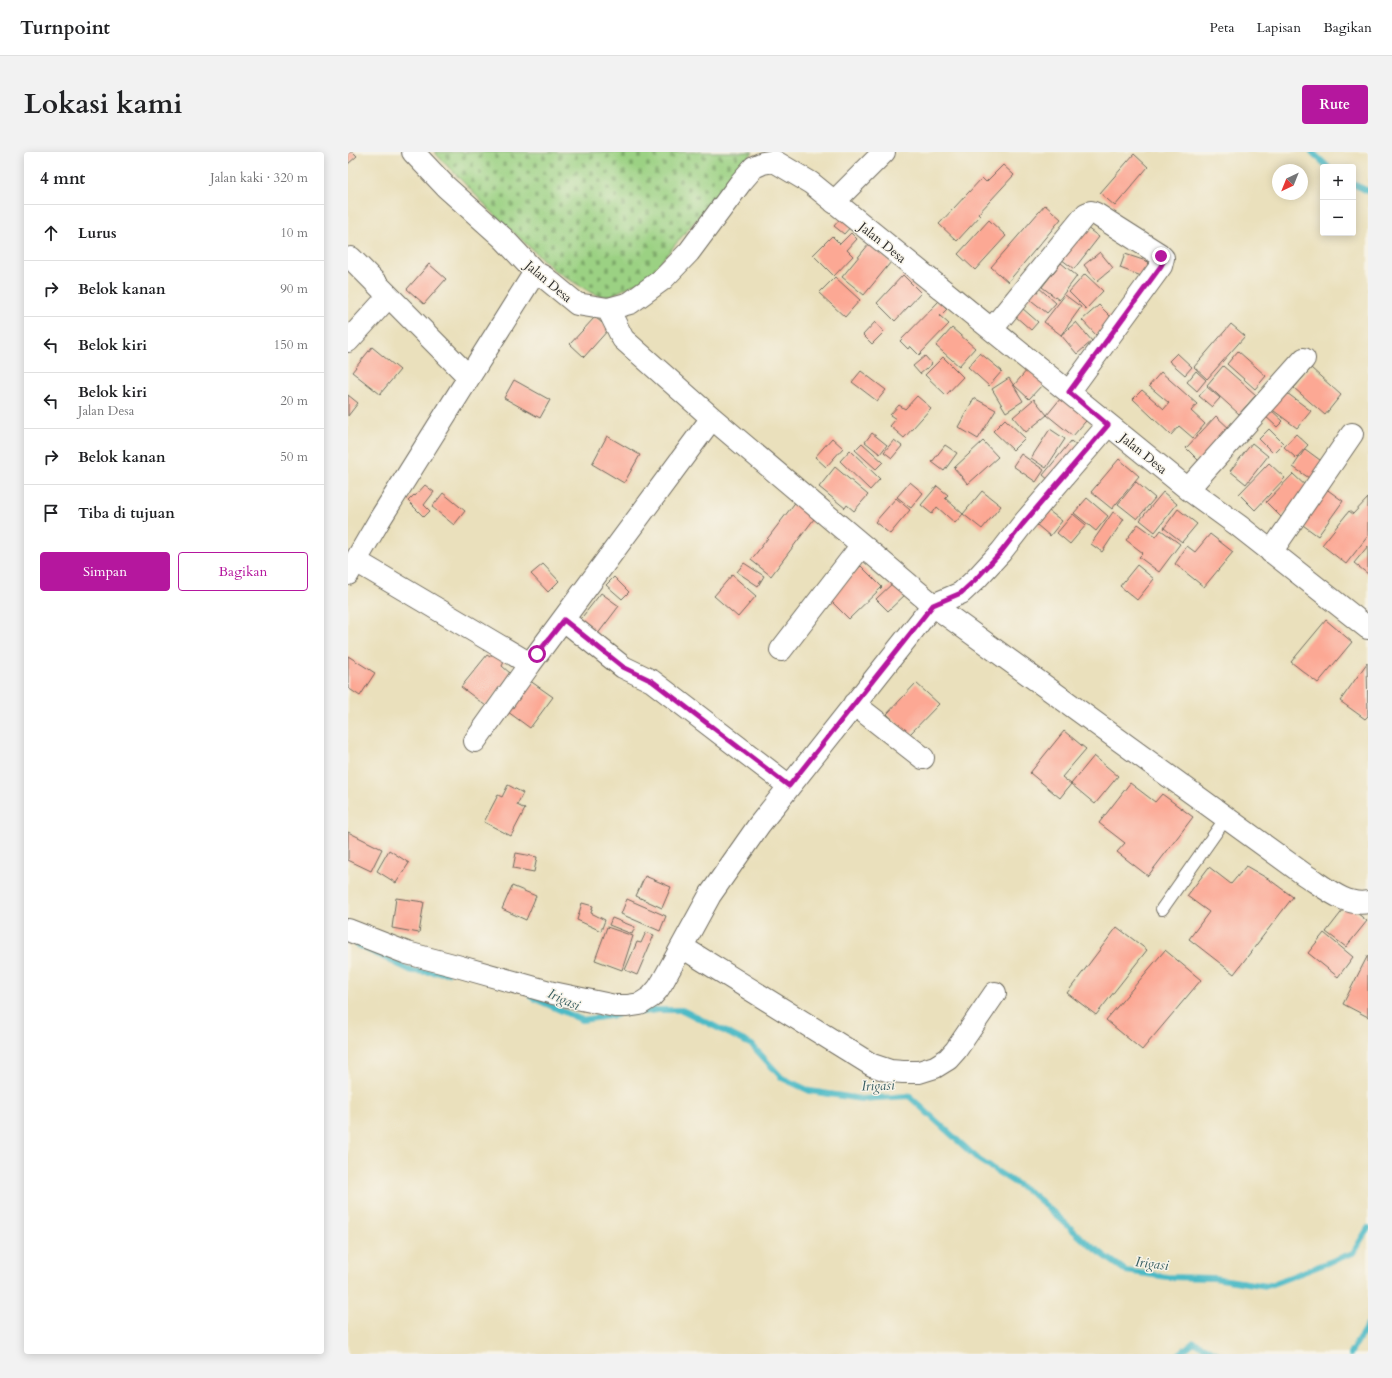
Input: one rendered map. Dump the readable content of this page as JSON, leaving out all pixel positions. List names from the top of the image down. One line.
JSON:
{"streets":{"street":["Jalan Desa"]},"water":["Irigasi"],"north":"bottom left","page":{"header":"Turnpoint","nav":["Peta","Lapisan","Bagikan"],"title":"Lokasi kami","buttons":["Rute",["Simpan","Bagikan"]],"heading":["4 mnt","Jalan kaki · 320 m"],"map_buttons":["+","−"],"list":[["Lurus","10 m"],["Belok kanan","90 m"],["Belok kiri","150 m"],["Belok kiri","Jalan Desa","20 m"],["Belok kanan","50 m"],"Tiba di tujuan"]}}
